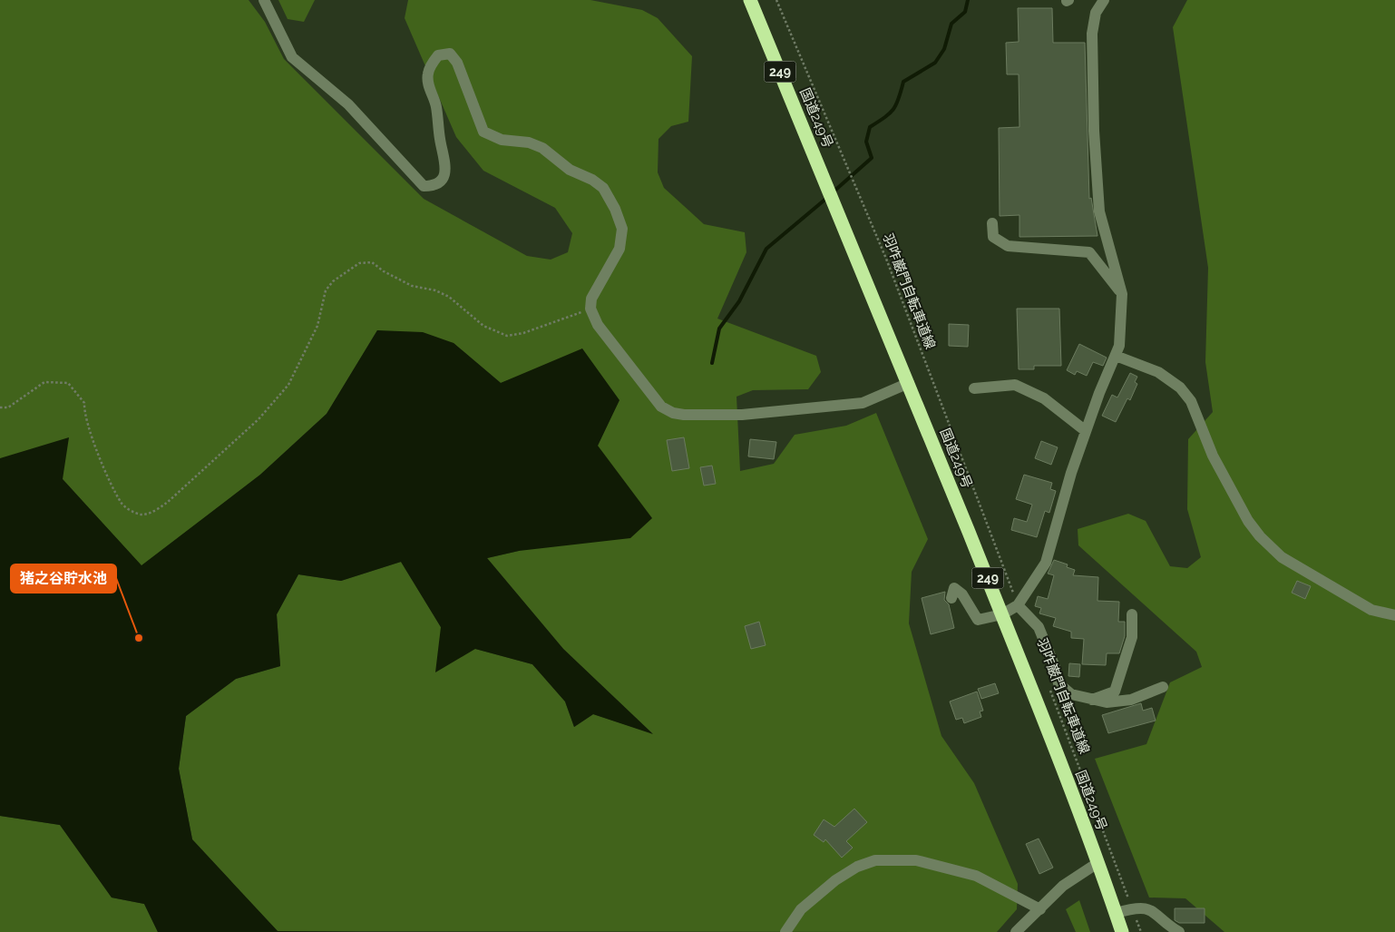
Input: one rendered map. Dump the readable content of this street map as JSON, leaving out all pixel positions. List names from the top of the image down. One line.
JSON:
{"streets":{"highway":["249","国道249号"],"path":["羽咋巌門自転車道線"]},"places":["猪之谷貯水池"]}
